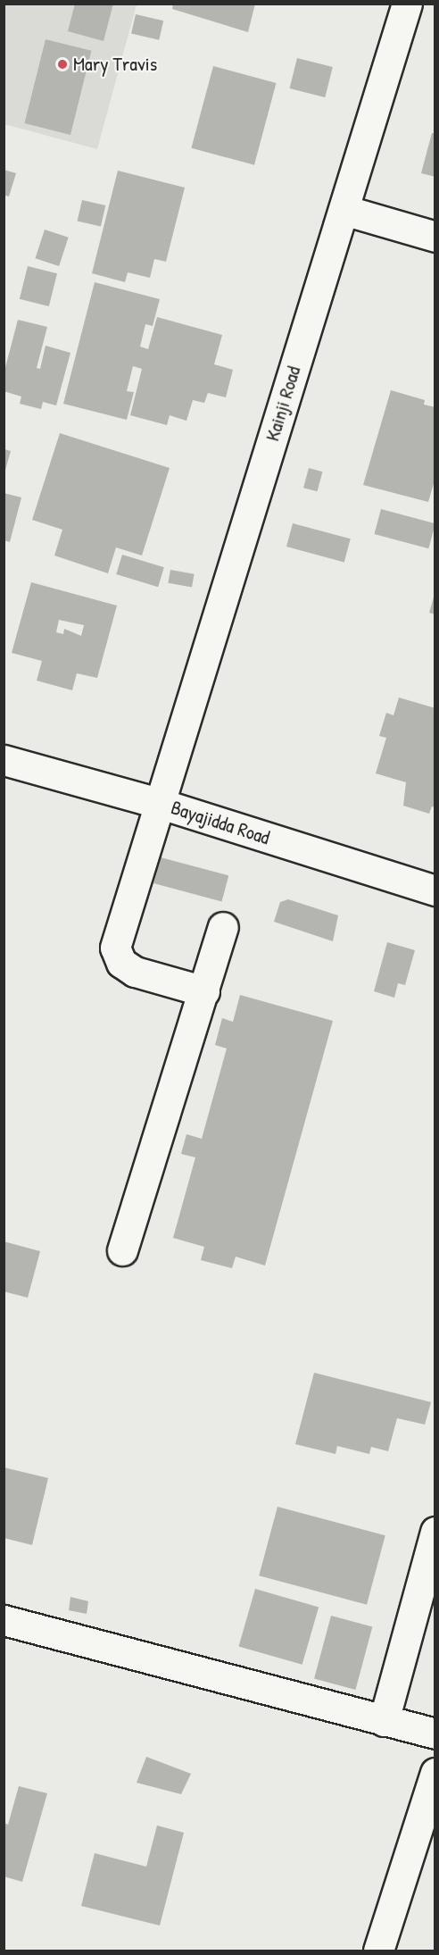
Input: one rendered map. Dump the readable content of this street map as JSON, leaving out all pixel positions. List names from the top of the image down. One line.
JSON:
{"streets":{"street":["Kainji Road","Bayajidda Road"]},"crossings":[["Kainji Road","Bayajidda Road"]],"places":["Mary Travis"]}
